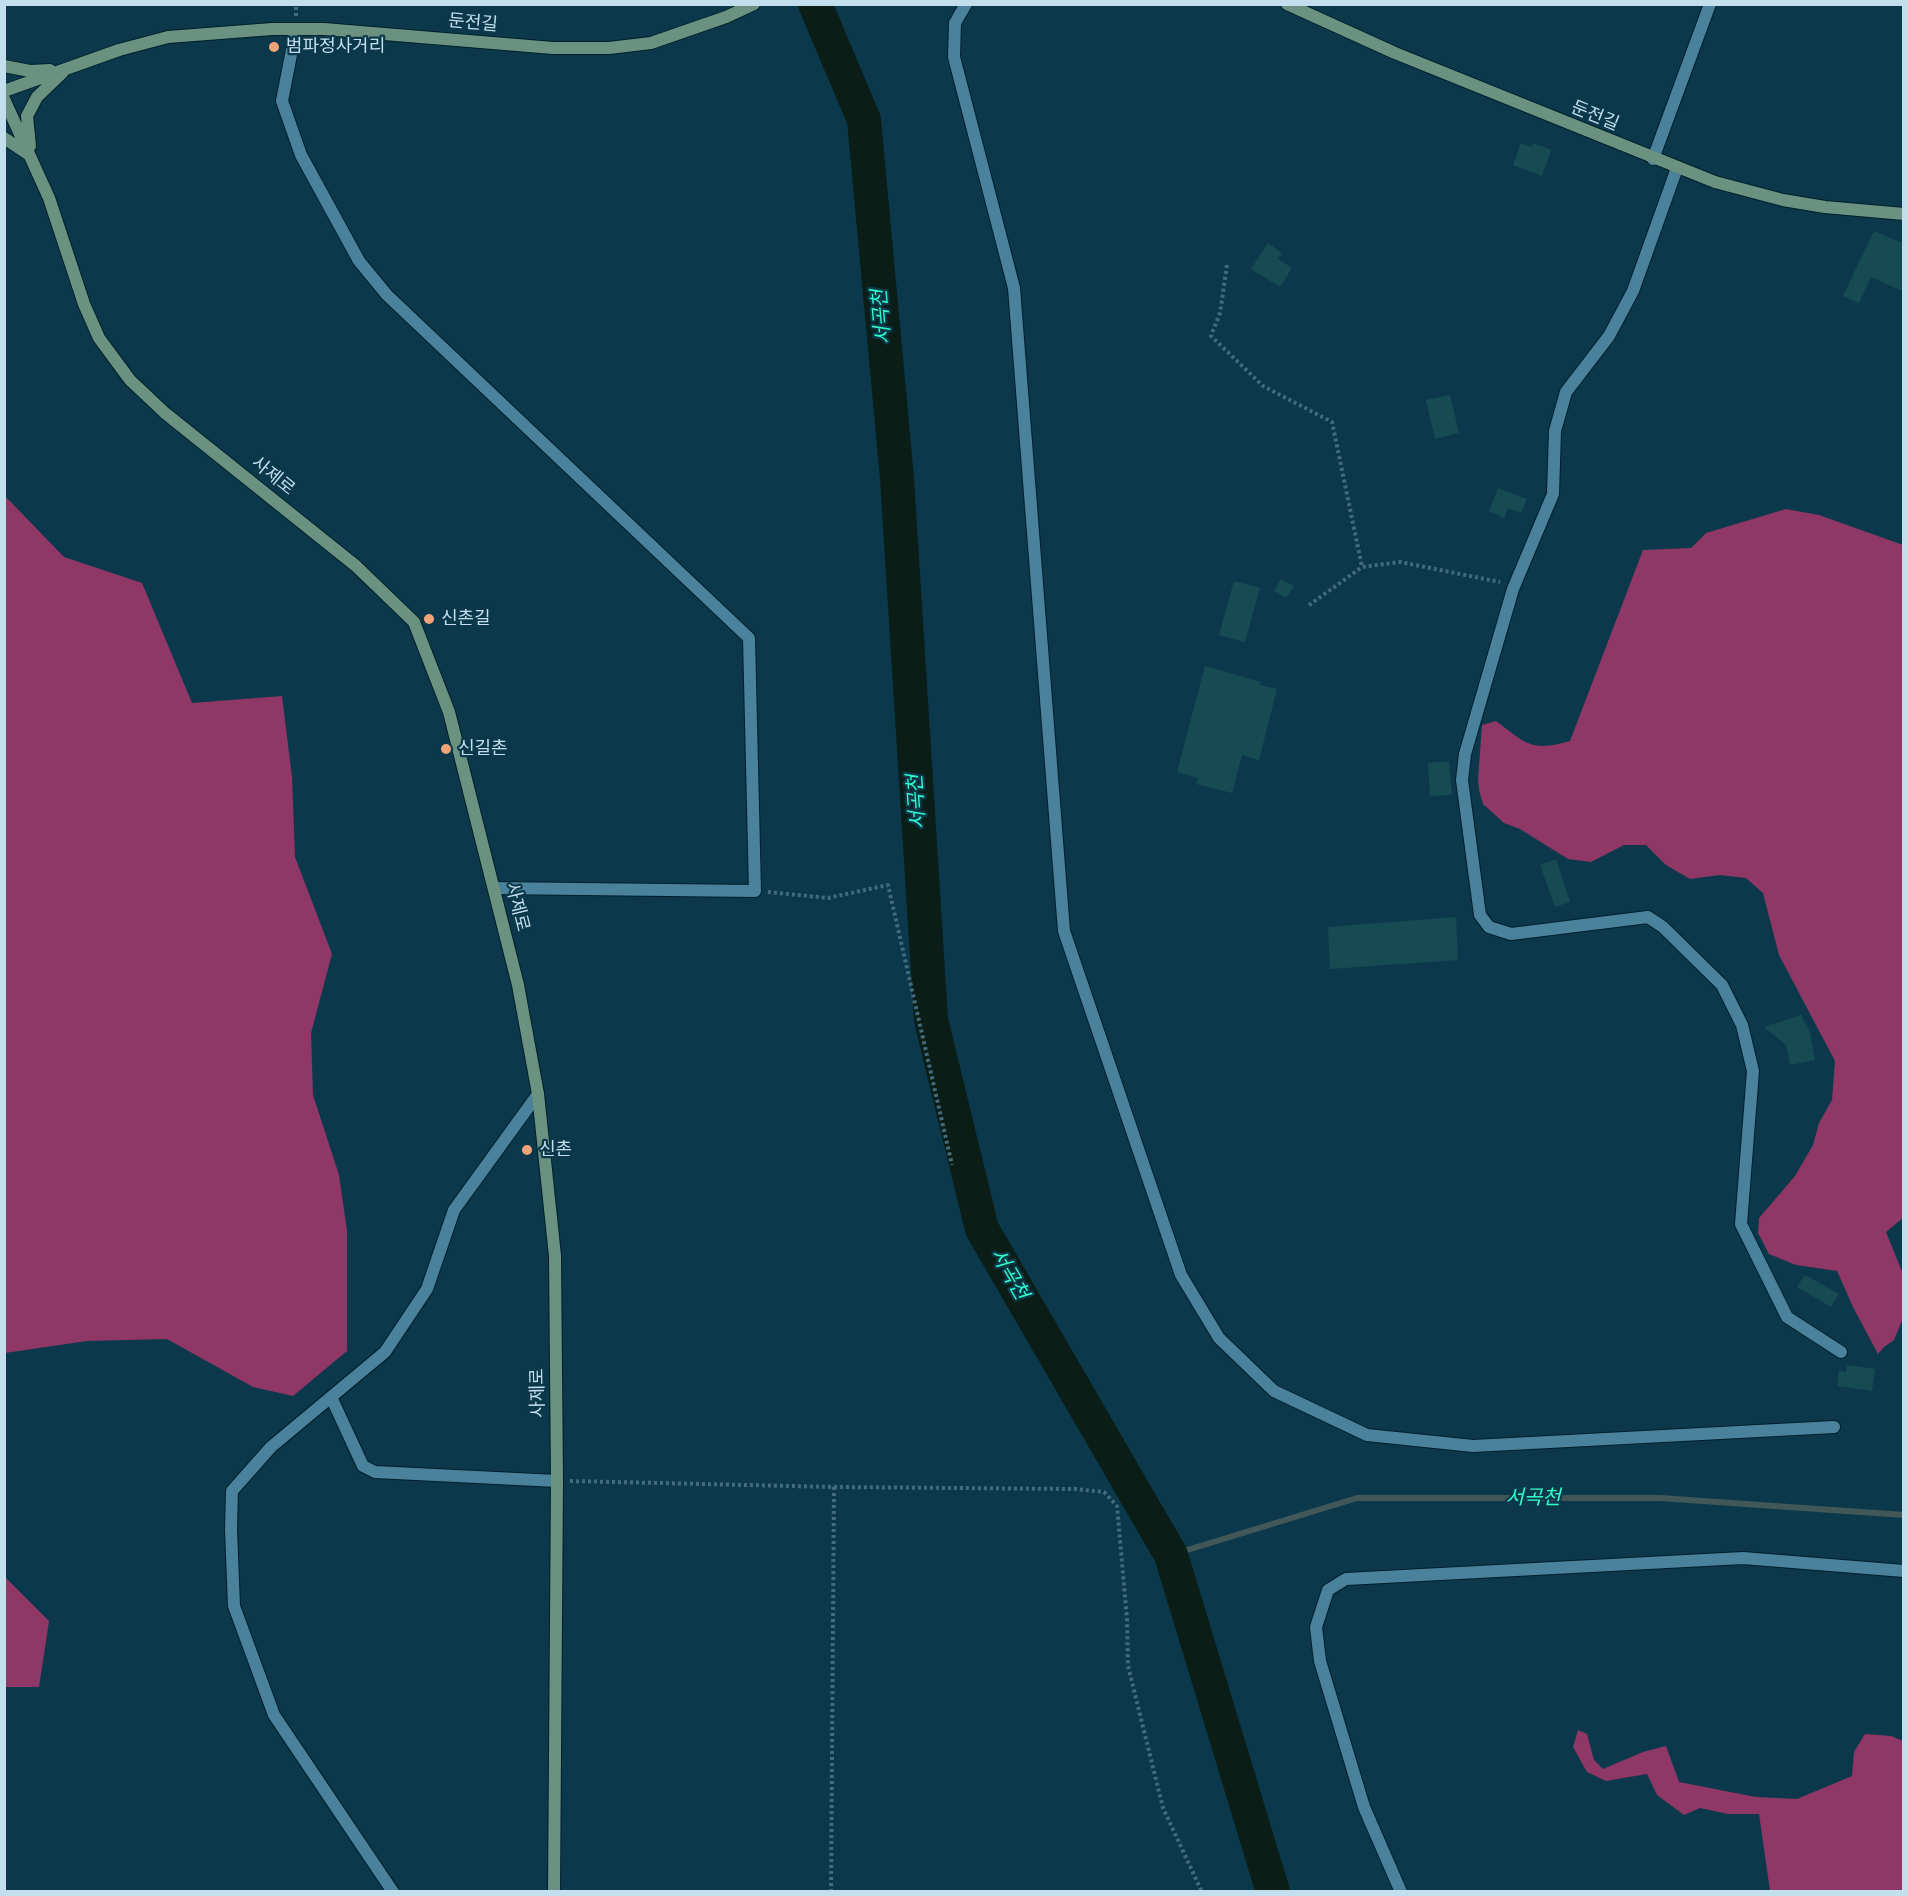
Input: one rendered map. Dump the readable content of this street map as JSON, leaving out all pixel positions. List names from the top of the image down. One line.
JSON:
{"streets":{"street":["둔전길","사제로"]},"water":["서곡천"],"places":["범파정사거리","신촌길","신길촌","신촌"]}
